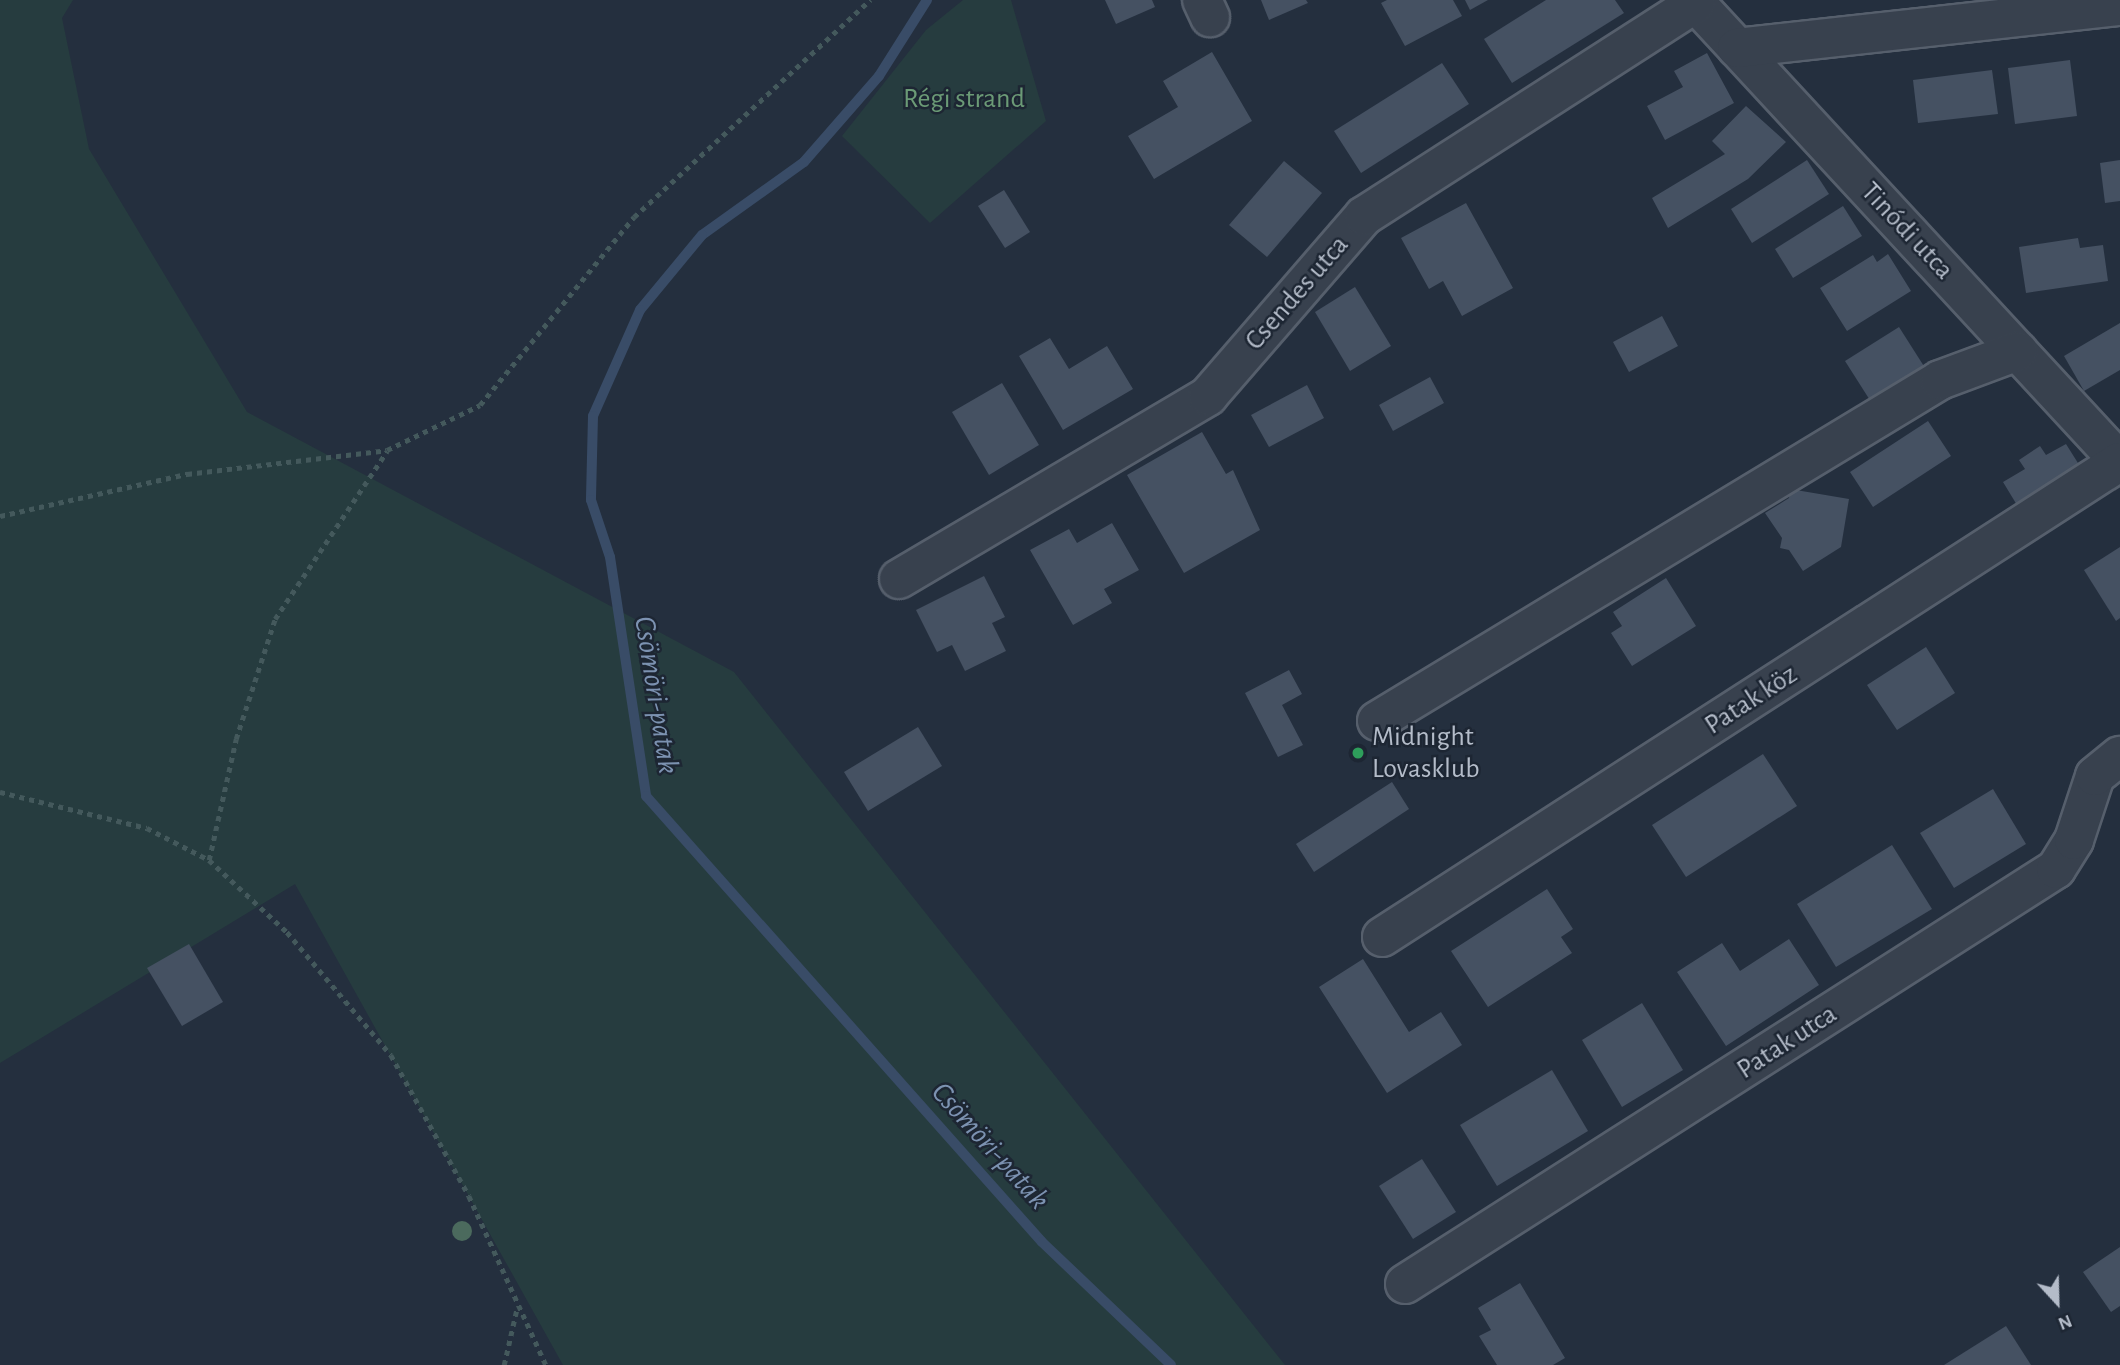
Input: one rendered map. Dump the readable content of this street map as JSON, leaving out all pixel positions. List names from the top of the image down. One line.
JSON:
{"streets":{"street":["Tinódi utca","Csendes utca","Patak köz","Patak utca"]},"crossings":[["Tinódi utca","Csendes utca"],["Tinódi utca","Patak köz"]],"water":["Csömöri-patak"],"parks":["Régi strand"],"places":["Midnight Lovasklub"],"north":"bottom"}
